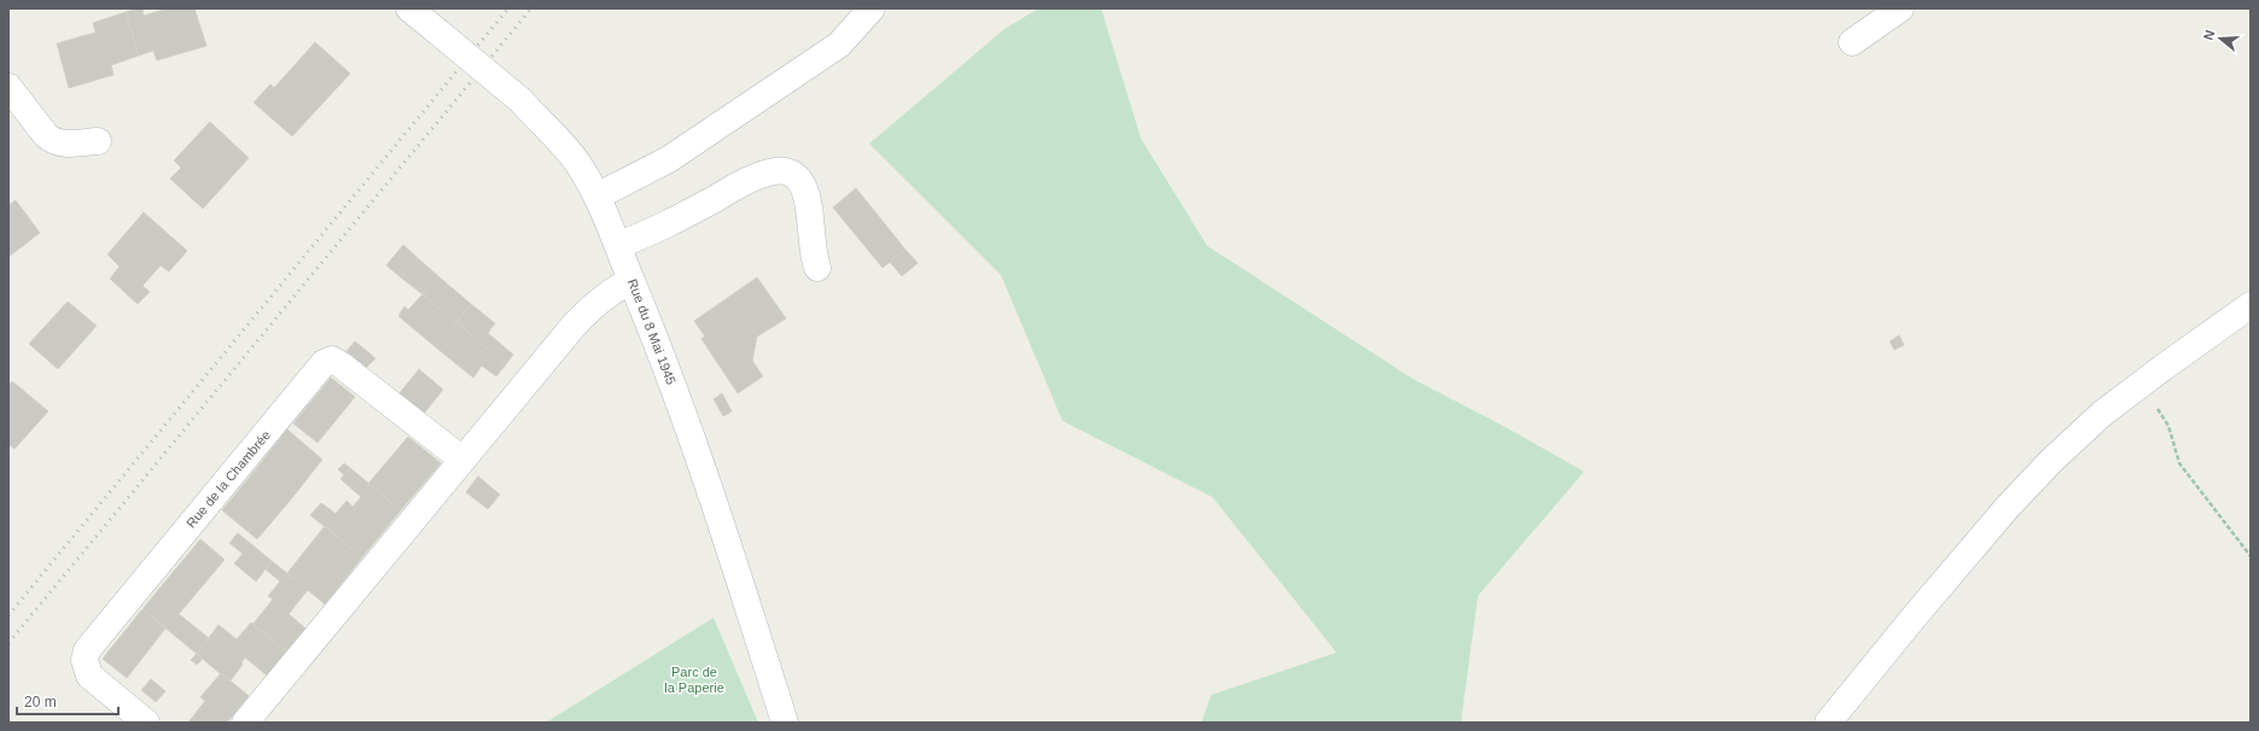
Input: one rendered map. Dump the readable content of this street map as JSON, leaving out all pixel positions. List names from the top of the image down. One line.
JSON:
{"streets":{"street":["Rue du 8 Mai 1945","Rue de la Chambrée"]},"parks":["Parc de la Paperie"],"scale_bar":"20 m","north":"left"}
